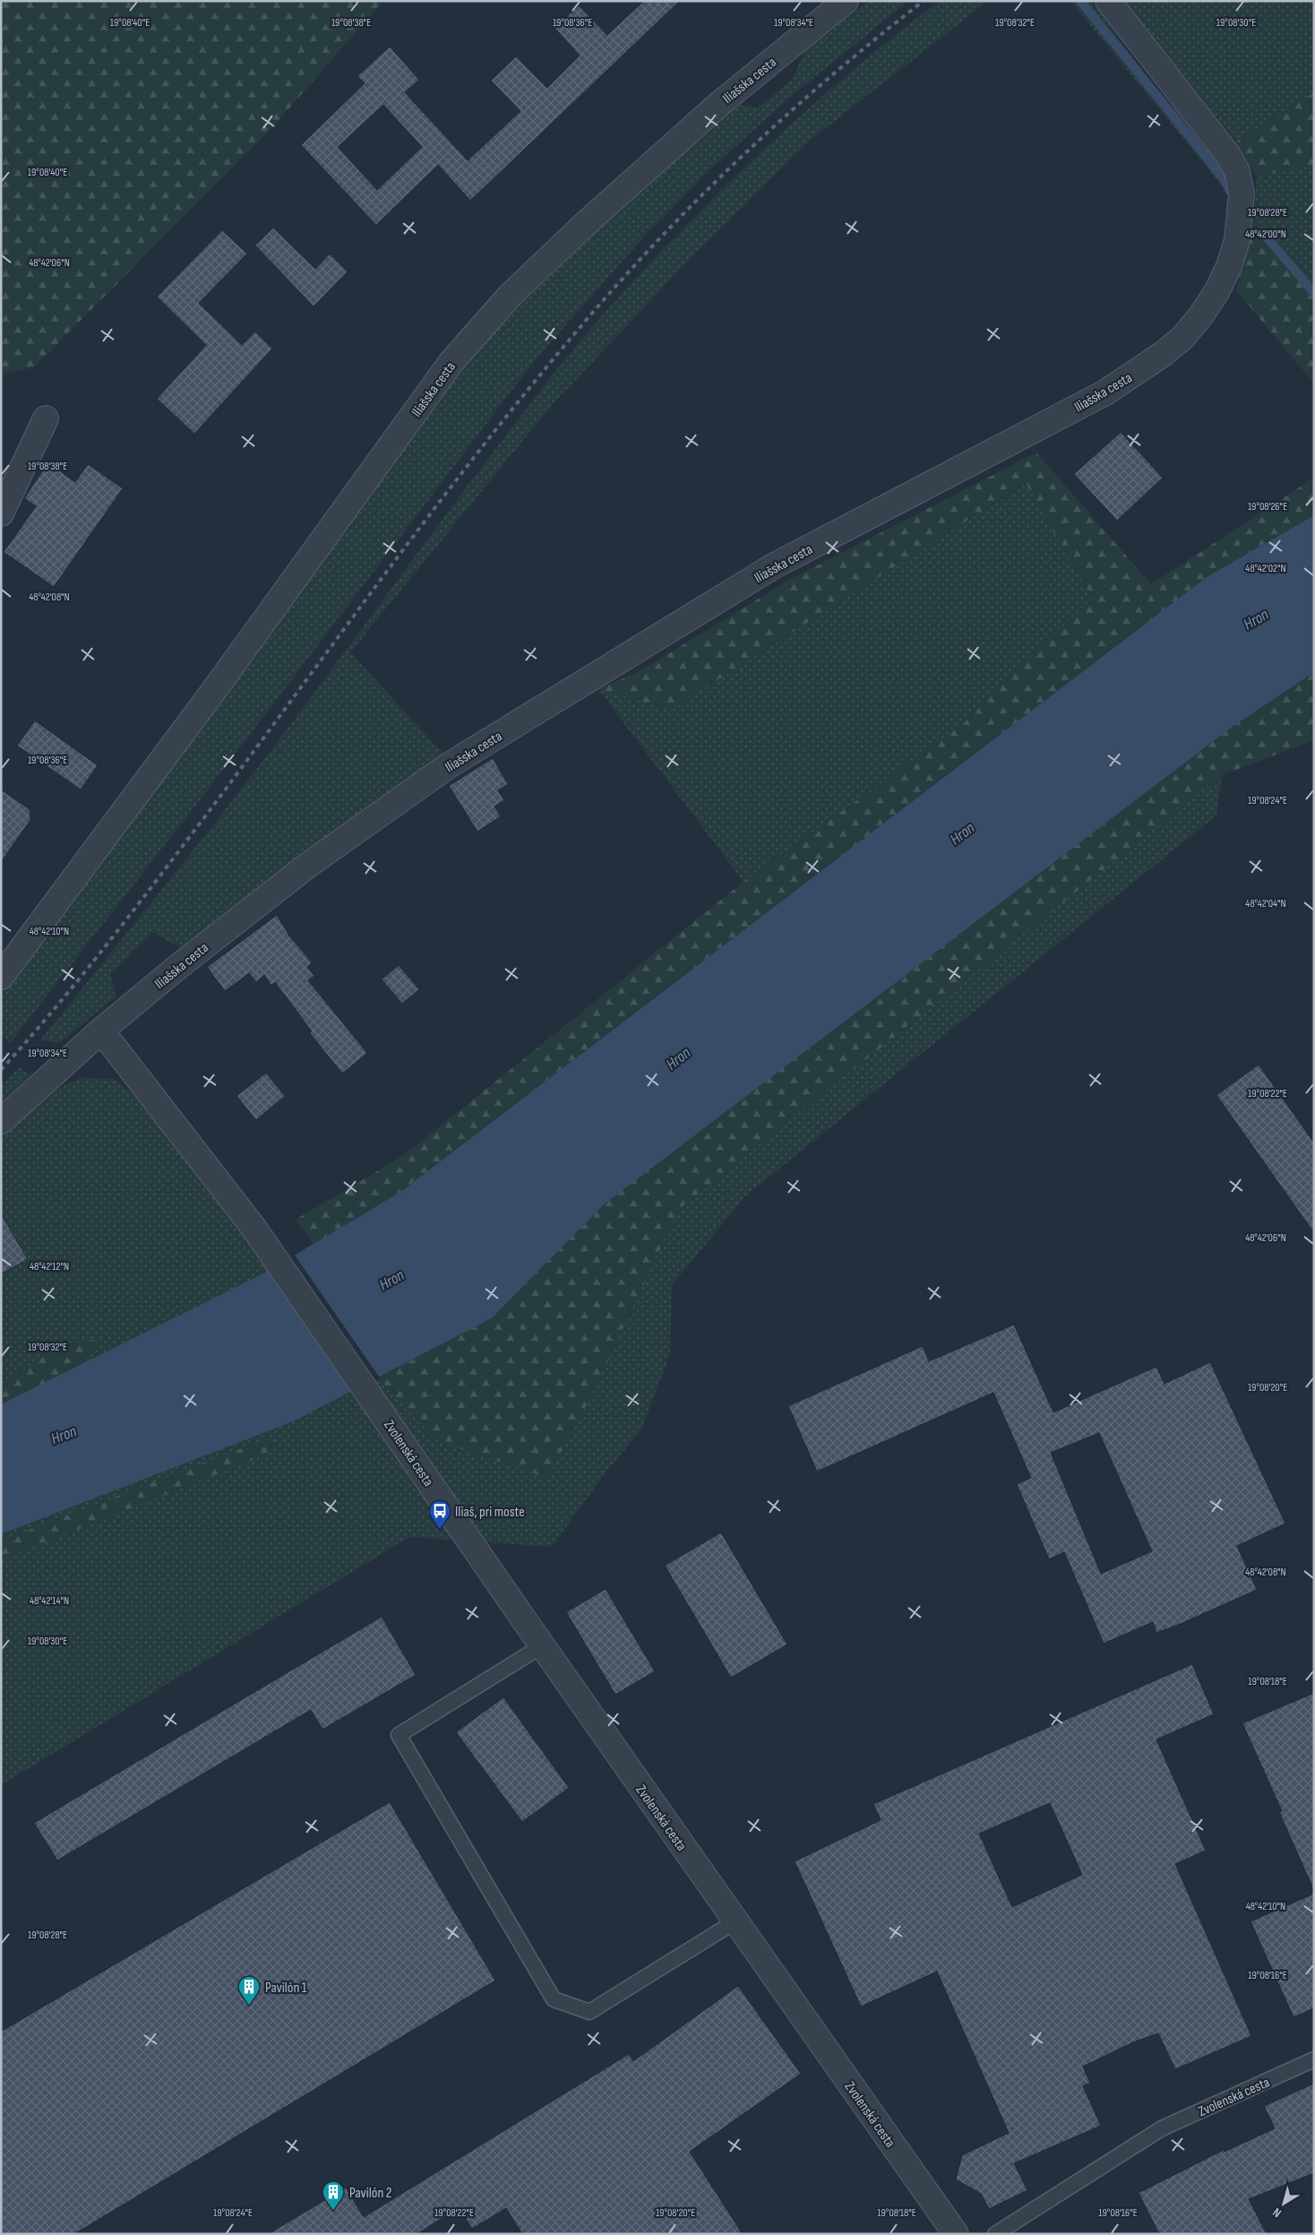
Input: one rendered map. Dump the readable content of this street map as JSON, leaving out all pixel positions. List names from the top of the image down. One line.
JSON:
{"streets":{"street":["Iliašska cesta","Zvolenská cesta"]},"crossings":[["Iliašska cesta","Zvolenská cesta"]],"water":["Hron"],"places":{"bus stop":["Iliaš, pri moste"],"building":["Pavilón 1","Pavilón 2"]},"north":"bottom left","coordinates":["19°08'40\"E","19°08'38\"E","19°08'36\"E","19°08'34\"E","19°08'32\"E","19°08'30\"E","19°08'28\"E","48°42'00\"N","48°42'06\"N","19°08'26\"E","48°42'02\"N","48°42'08\"N","19°08'24\"E","48°42'04\"N","48°42'10\"N","19°08'22\"E","48°42'12\"N","19°08'20\"E","48°42'14\"N","19°08'18\"E","19°08'16\"E"]}
